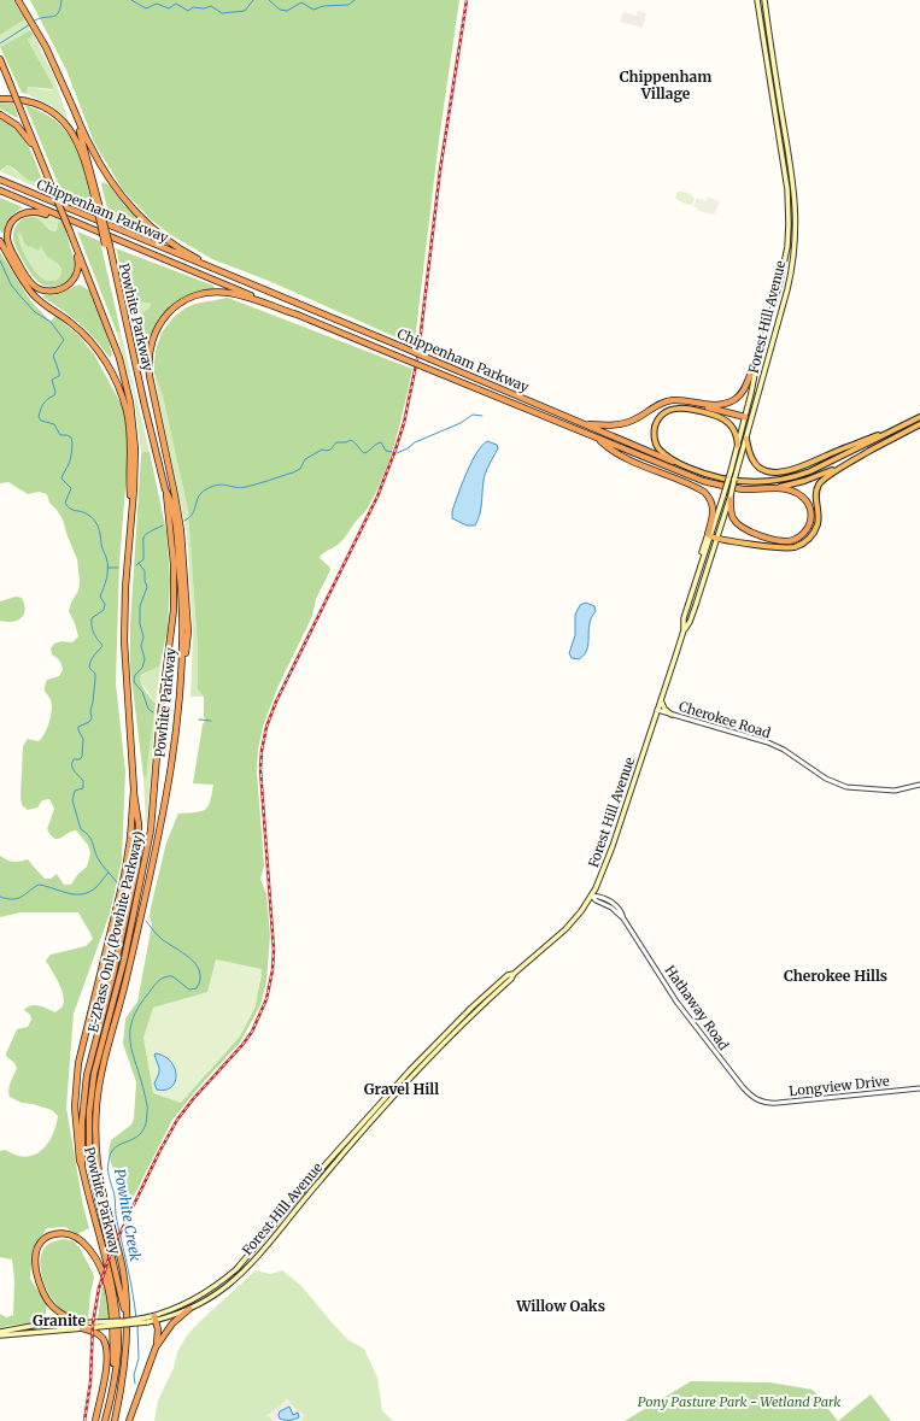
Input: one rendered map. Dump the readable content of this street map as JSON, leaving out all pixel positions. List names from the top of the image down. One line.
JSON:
{"streets":{"highway":["Chippenham Parkway","Powhite Parkway","E-ZPass Only (Powhite Parkway)"],"main road":["Forest Hill Avenue"],"street":["Cherokee Road","Hathaway Road","Longview Drive"]},"crossings":[["Powhite Parkway","E-ZPass Only (Powhite Parkway)"],["Forest Hill Avenue","Cherokee Road"],["Forest Hill Avenue","Hathaway Road"],["Hathaway Road","Longview Drive"]],"districts":["Chippenham Village","Cherokee Hills","Gravel Hill","Willow Oaks","Granite"],"water":["Powhite Creek"],"parks":["Pony Pasture Park - Wetland Park"]}
